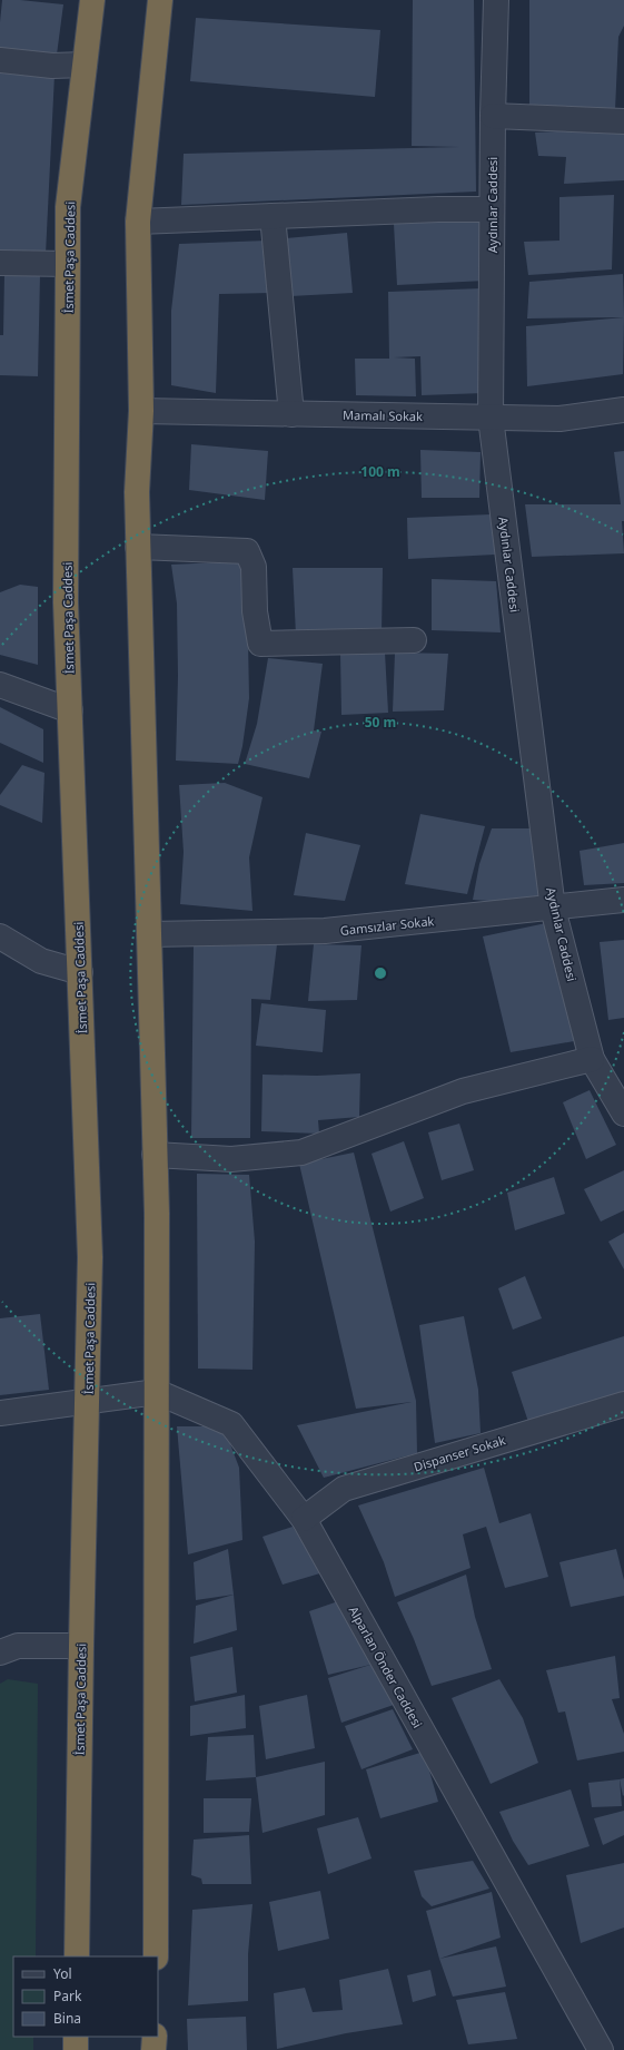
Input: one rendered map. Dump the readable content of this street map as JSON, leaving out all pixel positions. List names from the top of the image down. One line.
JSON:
{"streets":{"highway":["İsmet Paşa Caddesi"],"street":["Aydınlar Caddesi","Mamalı Sokak","Gamsızlar Sokak","Dispanser Sokak","Alparlan Önder Caddesi"]},"crossings":[["Aydınlar Caddesi","Mamalı Sokak"],["Aydınlar Caddesi","Gamsızlar Sokak"],["İsmet Paşa Caddesi","Alparlan Önder Caddesi"],["Dispanser Sokak","Alparlan Önder Caddesi"]],"legend":["Yol","Park","Bina"],"rings":["100 m","50 m"]}
